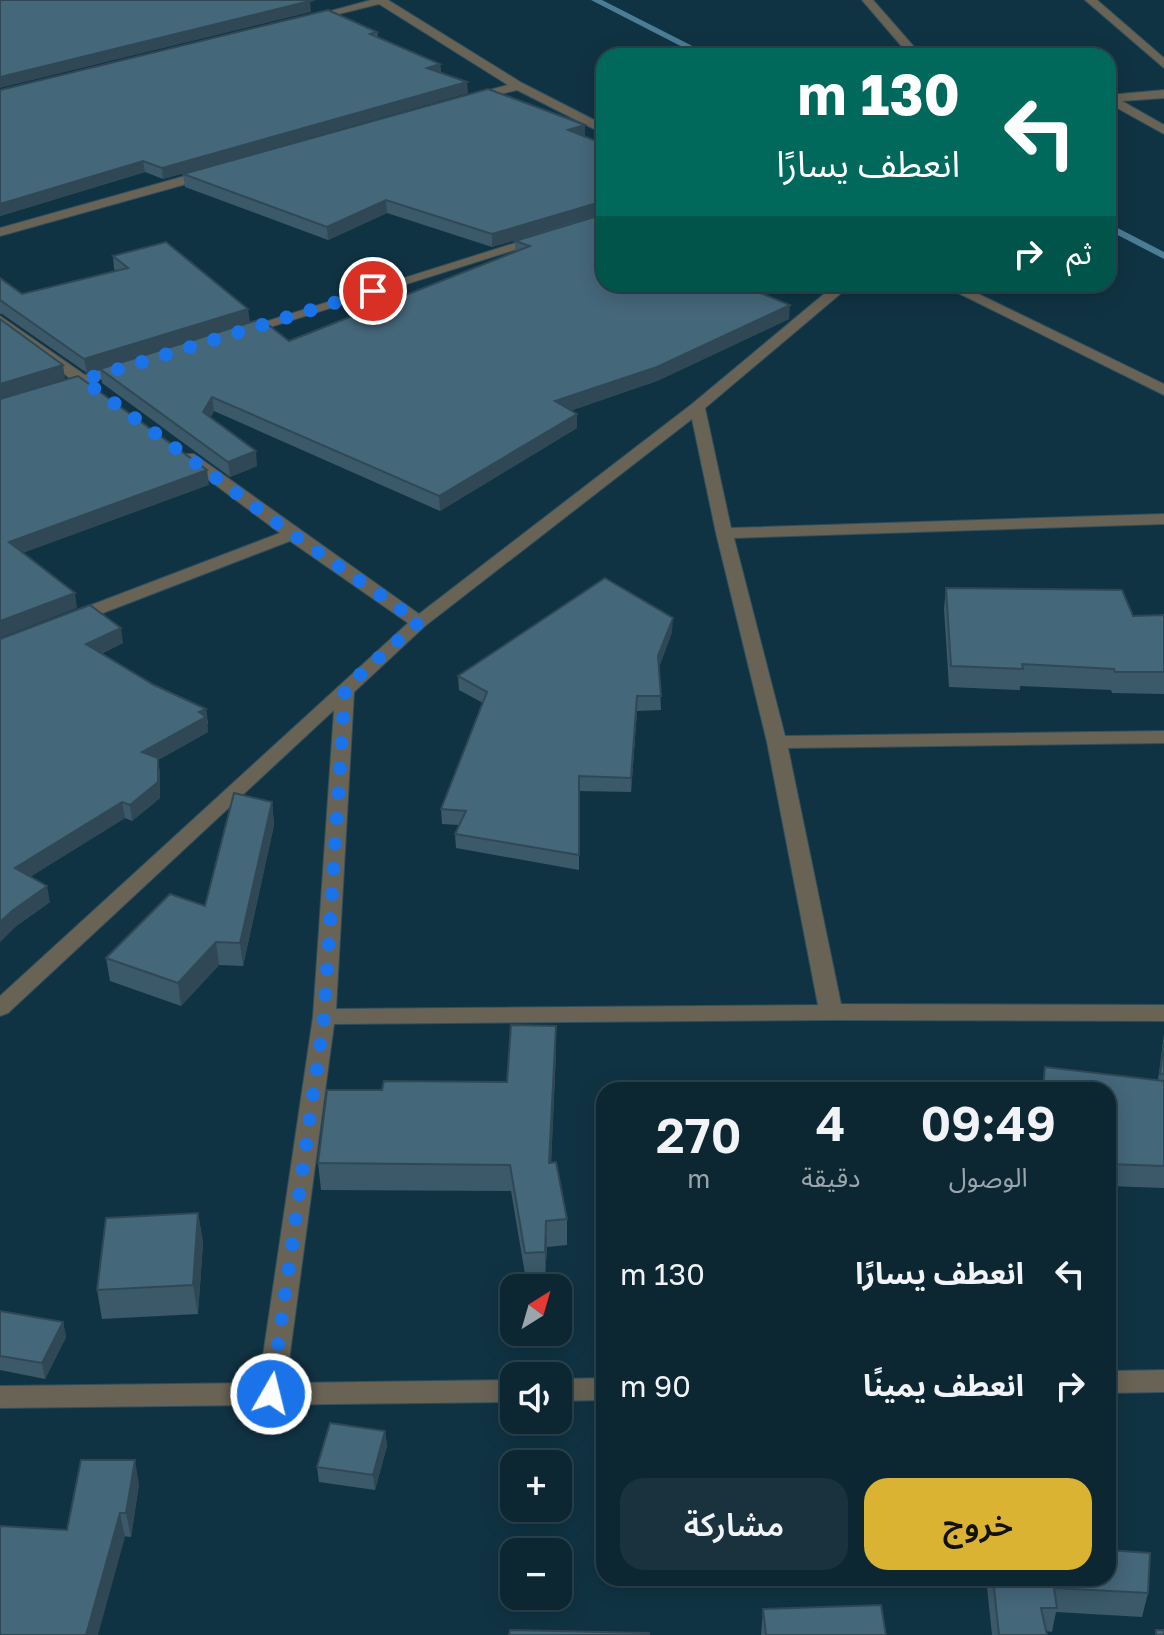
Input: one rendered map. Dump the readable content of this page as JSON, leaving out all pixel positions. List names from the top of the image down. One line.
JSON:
{"north":"top right","page":{"turn":["130 m","انعطف يسارًا"],"then":"ثم","eta":["09:49","الوصول","4","دقيقة","270","m"],"list":[{"name":"انعطف يسارًا","value":"130 m"},{"name":"انعطف يمينًا","value":"90 m"}],"map_buttons":["+","−"],"buttons":["خروج","مشاركة"]}}
